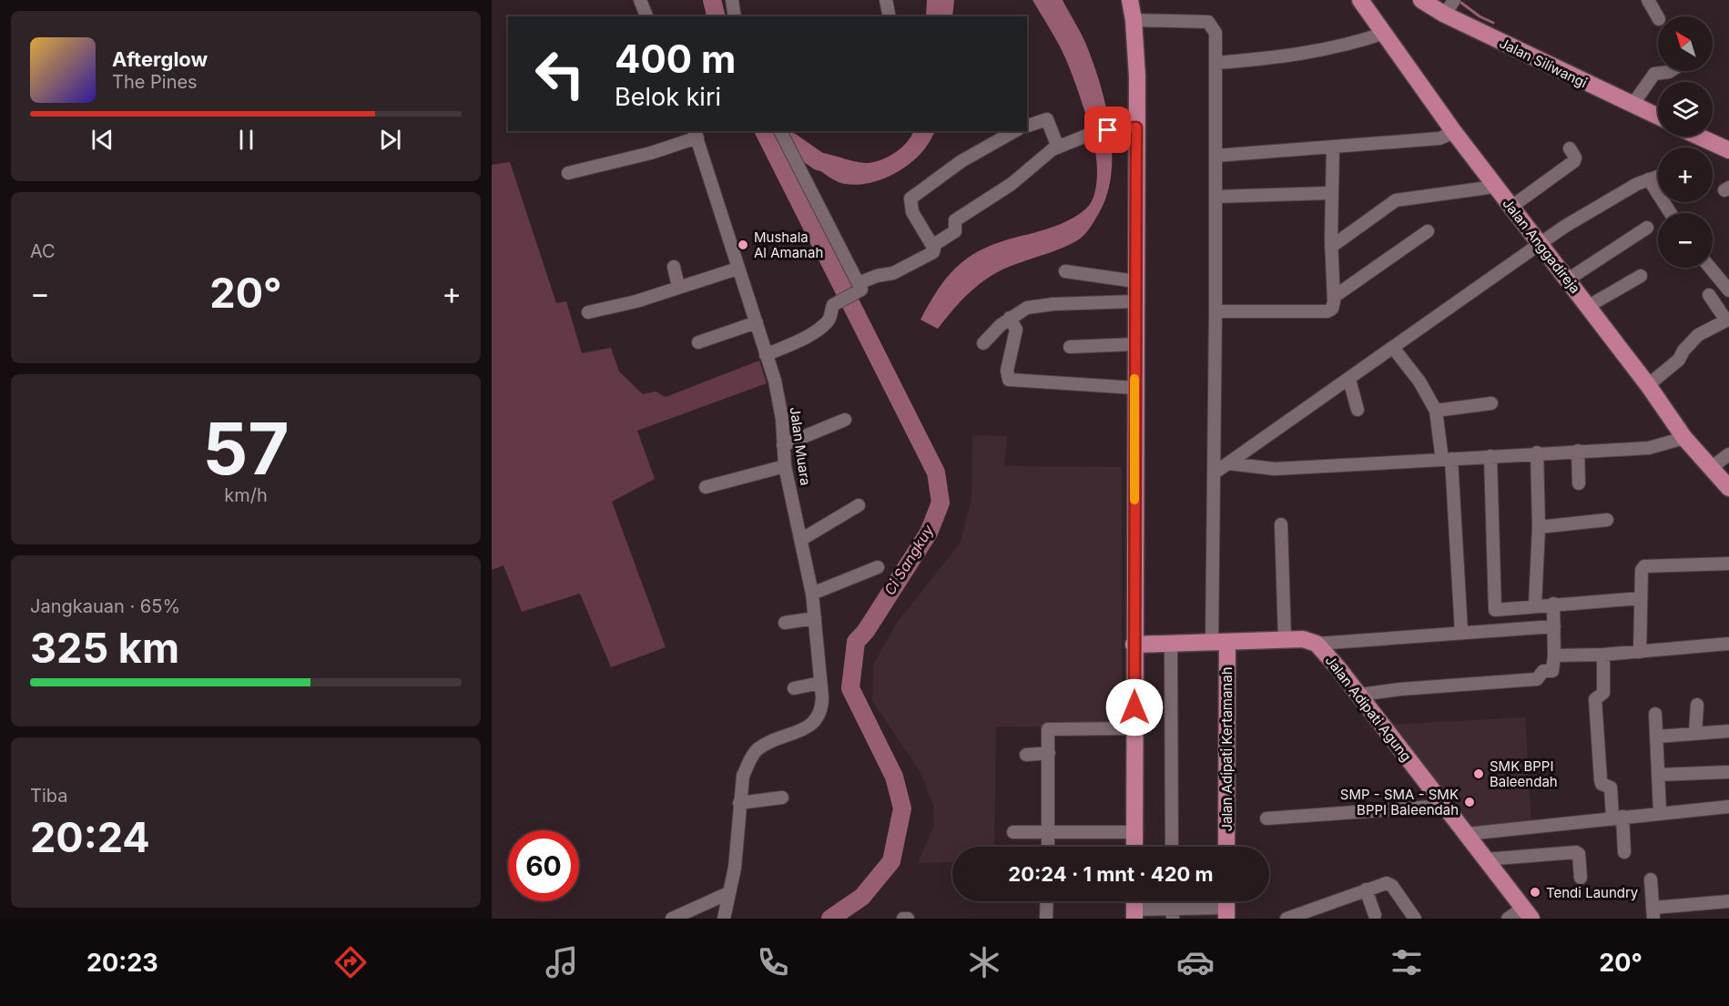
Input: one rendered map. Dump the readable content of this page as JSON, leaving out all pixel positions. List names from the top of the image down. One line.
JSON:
{"streets":{"main road":["Jalan Siliwangi","Jalan Anggadireja","Jalan Adipati Agung","Jalan Adipati Kertamanah"],"street":["Jalan Muara"]},"crossings":[["Jalan Adipati Agung","Jalan Adipati Kertamanah"]],"water":["Ci Sangkuy"],"places":["Mushala Al Amanah","SMK BPPI Baleendah","SMP - SMA - SMK BPPI Baleendah","Tendi Laundry"],"north":"top left","page":{"map_buttons":["+","−"],"turn":["400 m","Belok kiri"],"song":["Afterglow","The Pines"],"tile":["AC",["57","km/h"],["Jangkauan · 65%","325 km"],["Tiba","20:24"]],"heat":["−","20°","+"],"limit":"60","trip":"20:24 · 1 mnt · 420 m","tabs":["20:23","20°"]}}
